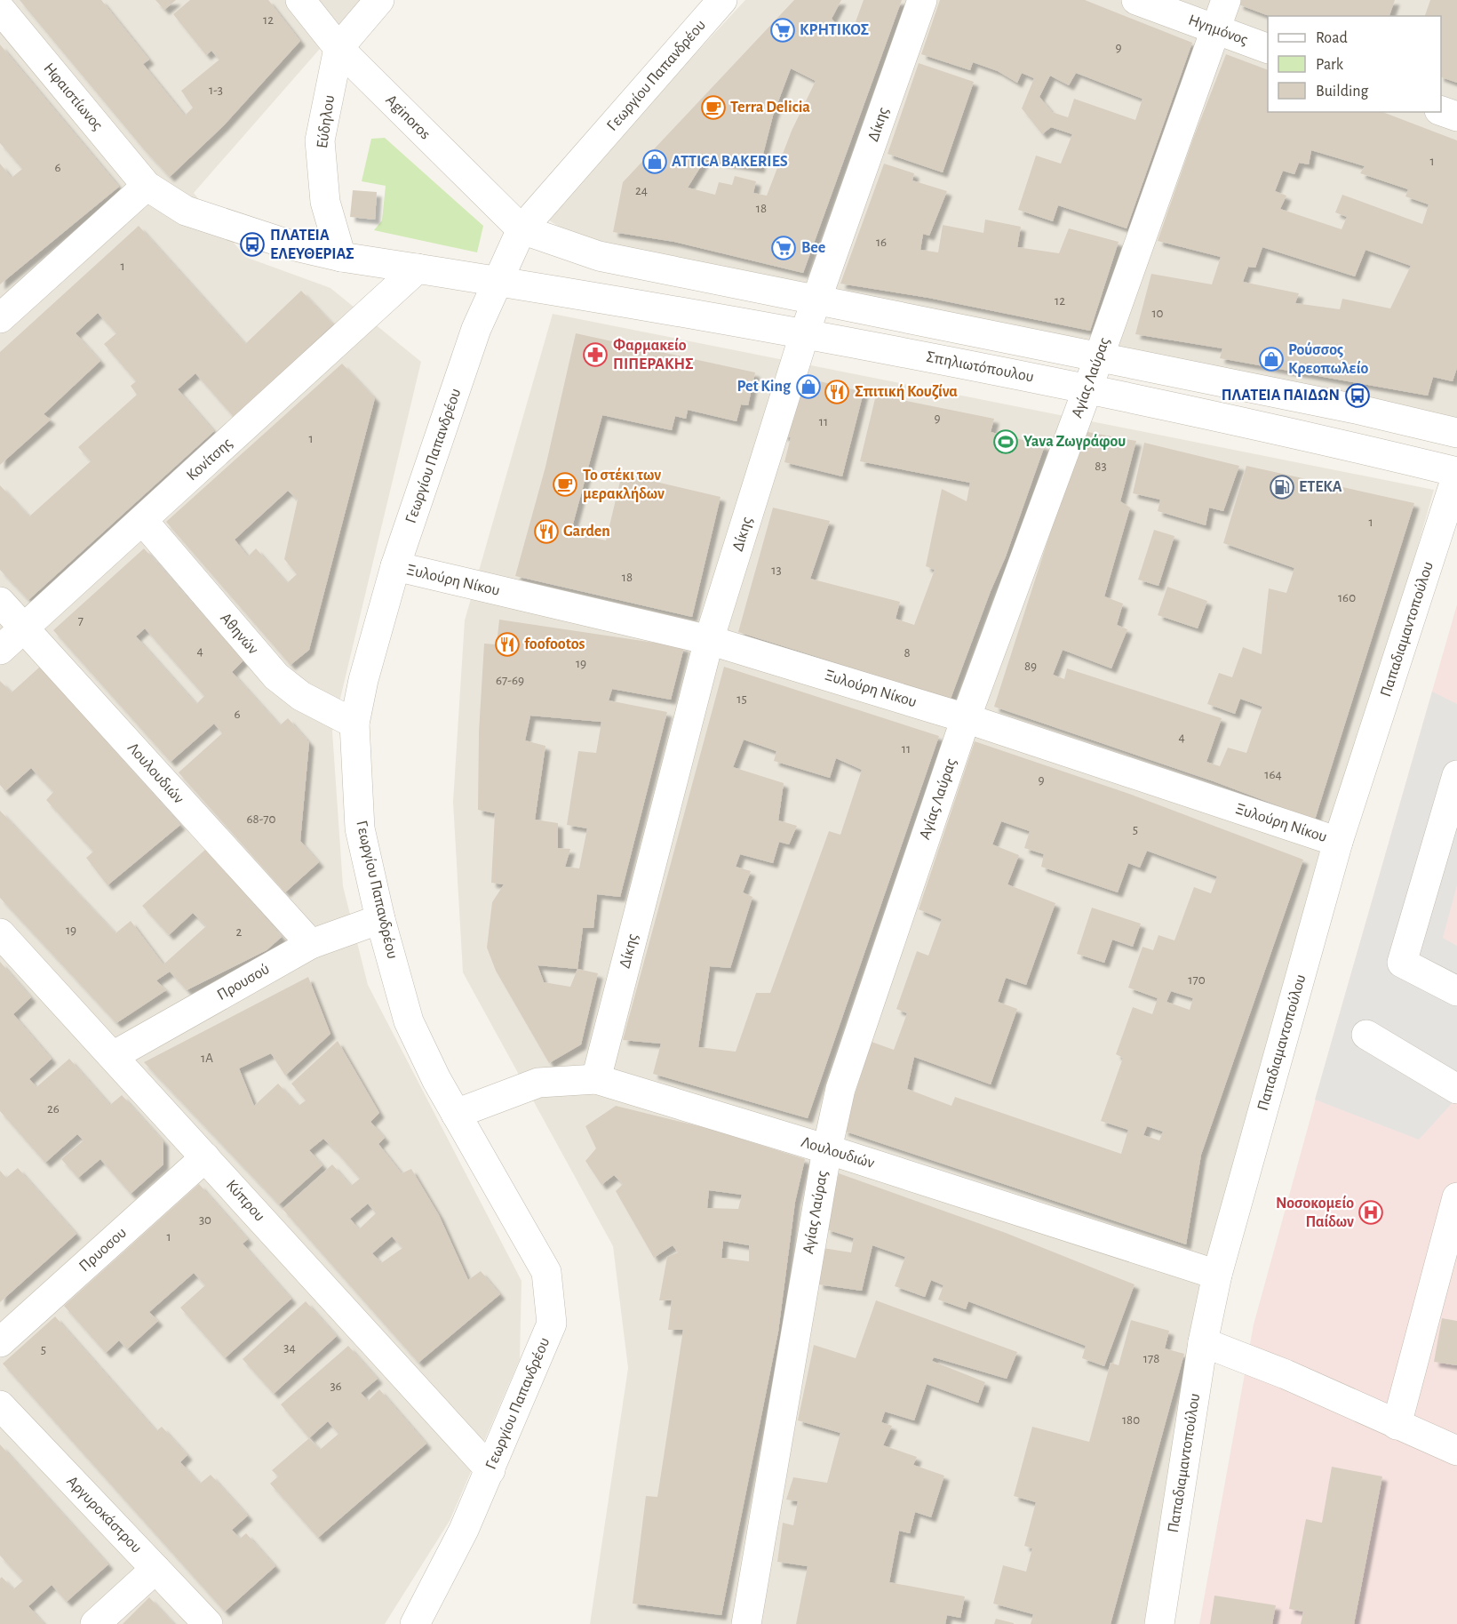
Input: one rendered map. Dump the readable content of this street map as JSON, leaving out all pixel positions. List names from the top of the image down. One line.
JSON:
{"streets":{"street":["Ηγημόνος","Γεωργίου Παπανδρέου","Ηφαιστίωνος","Aginoros","Εύδηλου","Δίκης","Σπηλιωτόπουλου","Αγίας Λαύρας","Κονίτσης","Ξυλούρη Νίκου","Παπαδιαμαντοπούλου","Αθηνών","Λουλουδιών","Προυσού","Κύπρου","Πρυοσου","Αργυροκάστρου"]},"crossings":[["Ηγημόνος","Αγίας Λαύρας"],["Γεωργίου Παπανδρέου","Aginoros"],["Γεωργίου Παπανδρέου","Σπηλιωτόπουλου"],["Γεωργίου Παπανδρέου","Ξυλούρη Νίκου"],["Γεωργίου Παπανδρέου","Αθηνών"],["Γεωργίου Παπανδρέου","Λουλουδιών"],["Γεωργίου Παπανδρέου","Προυσού"],["Γεωργίου Παπανδρέου","Κύπρου"],["Ηφαιστίωνος","Εύδηλου"],["Ηφαιστίωνος","Σπηλιωτόπουλου"],["Aginoros","Εύδηλου"],["Aginoros","Σπηλιωτόπουλου"],["Εύδηλου","Σπηλιωτόπουλου"],["Δίκης","Σπηλιωτόπουλου"],["Δίκης","Ξυλούρη Νίκου"],["Δίκης","Λουλουδιών"],["Σπηλιωτόπουλου","Αγίας Λαύρας"],["Σπηλιωτόπουλου","Κονίτσης"],["Σπηλιωτόπουλου","Παπαδιαμαντοπούλου"],["Αγίας Λαύρας","Ξυλούρη Νίκου"],["Αγίας Λαύρας","Λουλουδιών"],["Κονίτσης","Αθηνών"],["Κονίτσης","Λουλουδιών"],["Ξυλούρη Νίκου","Παπαδιαμαντοπούλου"],["Παπαδιαμαντοπούλου","Λουλουδιών"],["Λουλουδιών","Προυσού"],["Προυσού","Κύπρου"],["Κύπρου","Πρυοσου"]],"places":{"supermarket":["ΚΡΗΤΙΚΟΣ","Bee"],"cafe":["Terra Delicia","Το στέκι των μερακλήδων"],"shop":["ATTICA BAKERIES","Ρούσσος Κρεοπωλείο","Pet King"],"bus stop":["ΠΛΑΤΕΙΑ ΕΛΕΥΘΕΡΙΑΣ","ΠΛΑΤΕΙΑ ΠΑΙΔΩΝ"],"pharmacy":["Φαρμακείο ΠΙΠΕΡΑΚΗΣ"],"restaurant":["Σπιτική Κουζίνα","Garden","foofootos"],"sports":["Yava Ζωγράφου"],"fuel station":["ΕΤΕΚΑ"],"hospital":["Νοσοκομείο Παίδων"]},"house_numbers":["12","9","1-3","1","6","24","18","16","1","12","10","9","11","1","83","1","13","18","160","7","4","8","19","89","67-69","15","6","4","11","164","9","68-70","5","19","2","170","1Α","26","30","1","34","5","178","36","180"],"legend":["Road","Park","Building"]}
